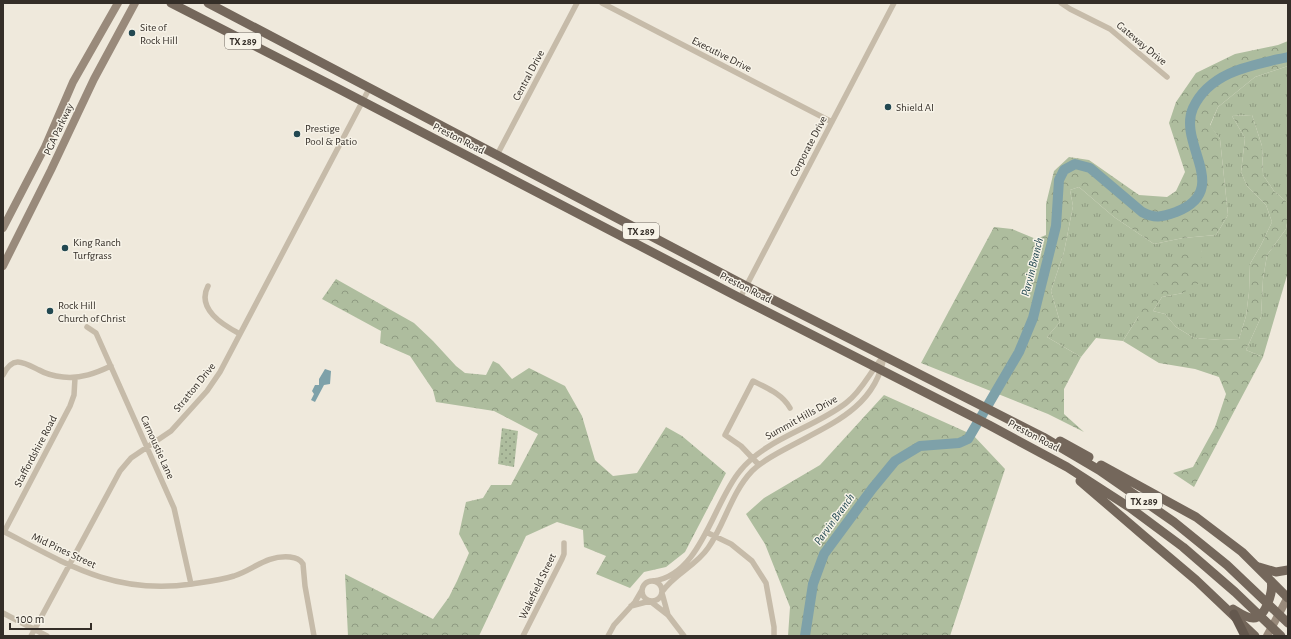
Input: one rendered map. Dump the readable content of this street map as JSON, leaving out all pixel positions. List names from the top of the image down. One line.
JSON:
{"streets":{"main road":["TX 289","PGA Parkway","Preston Road"],"street":["Gateway Drive","Executive Drive","Central Drive","Corporate Drive","Stratton Drive","Summit Hills Drive","Carnoustie Lane","Staffordshire Road","Mid Pines Street","Wakefield Street"]},"crossings":[["Executive Drive","Corporate Drive"],["Central Drive","Preston Road"],["Preston Road","Corporate Drive"],["Preston Road","Stratton Drive"],["Preston Road","Summit Hills Drive"],["Stratton Drive","Carnoustie Lane"],["Stratton Drive","Mid Pines Street"],["Carnoustie Lane","Mid Pines Street"],["Staffordshire Road","Mid Pines Street"]],"water":["Parvin Branch"],"places":["Site of Rock Hill","Shield AI","Prestige Pool & Patio","King Ranch Turfgrass","Rock Hill Church of Christ"],"scale_bar":"100 m"}
